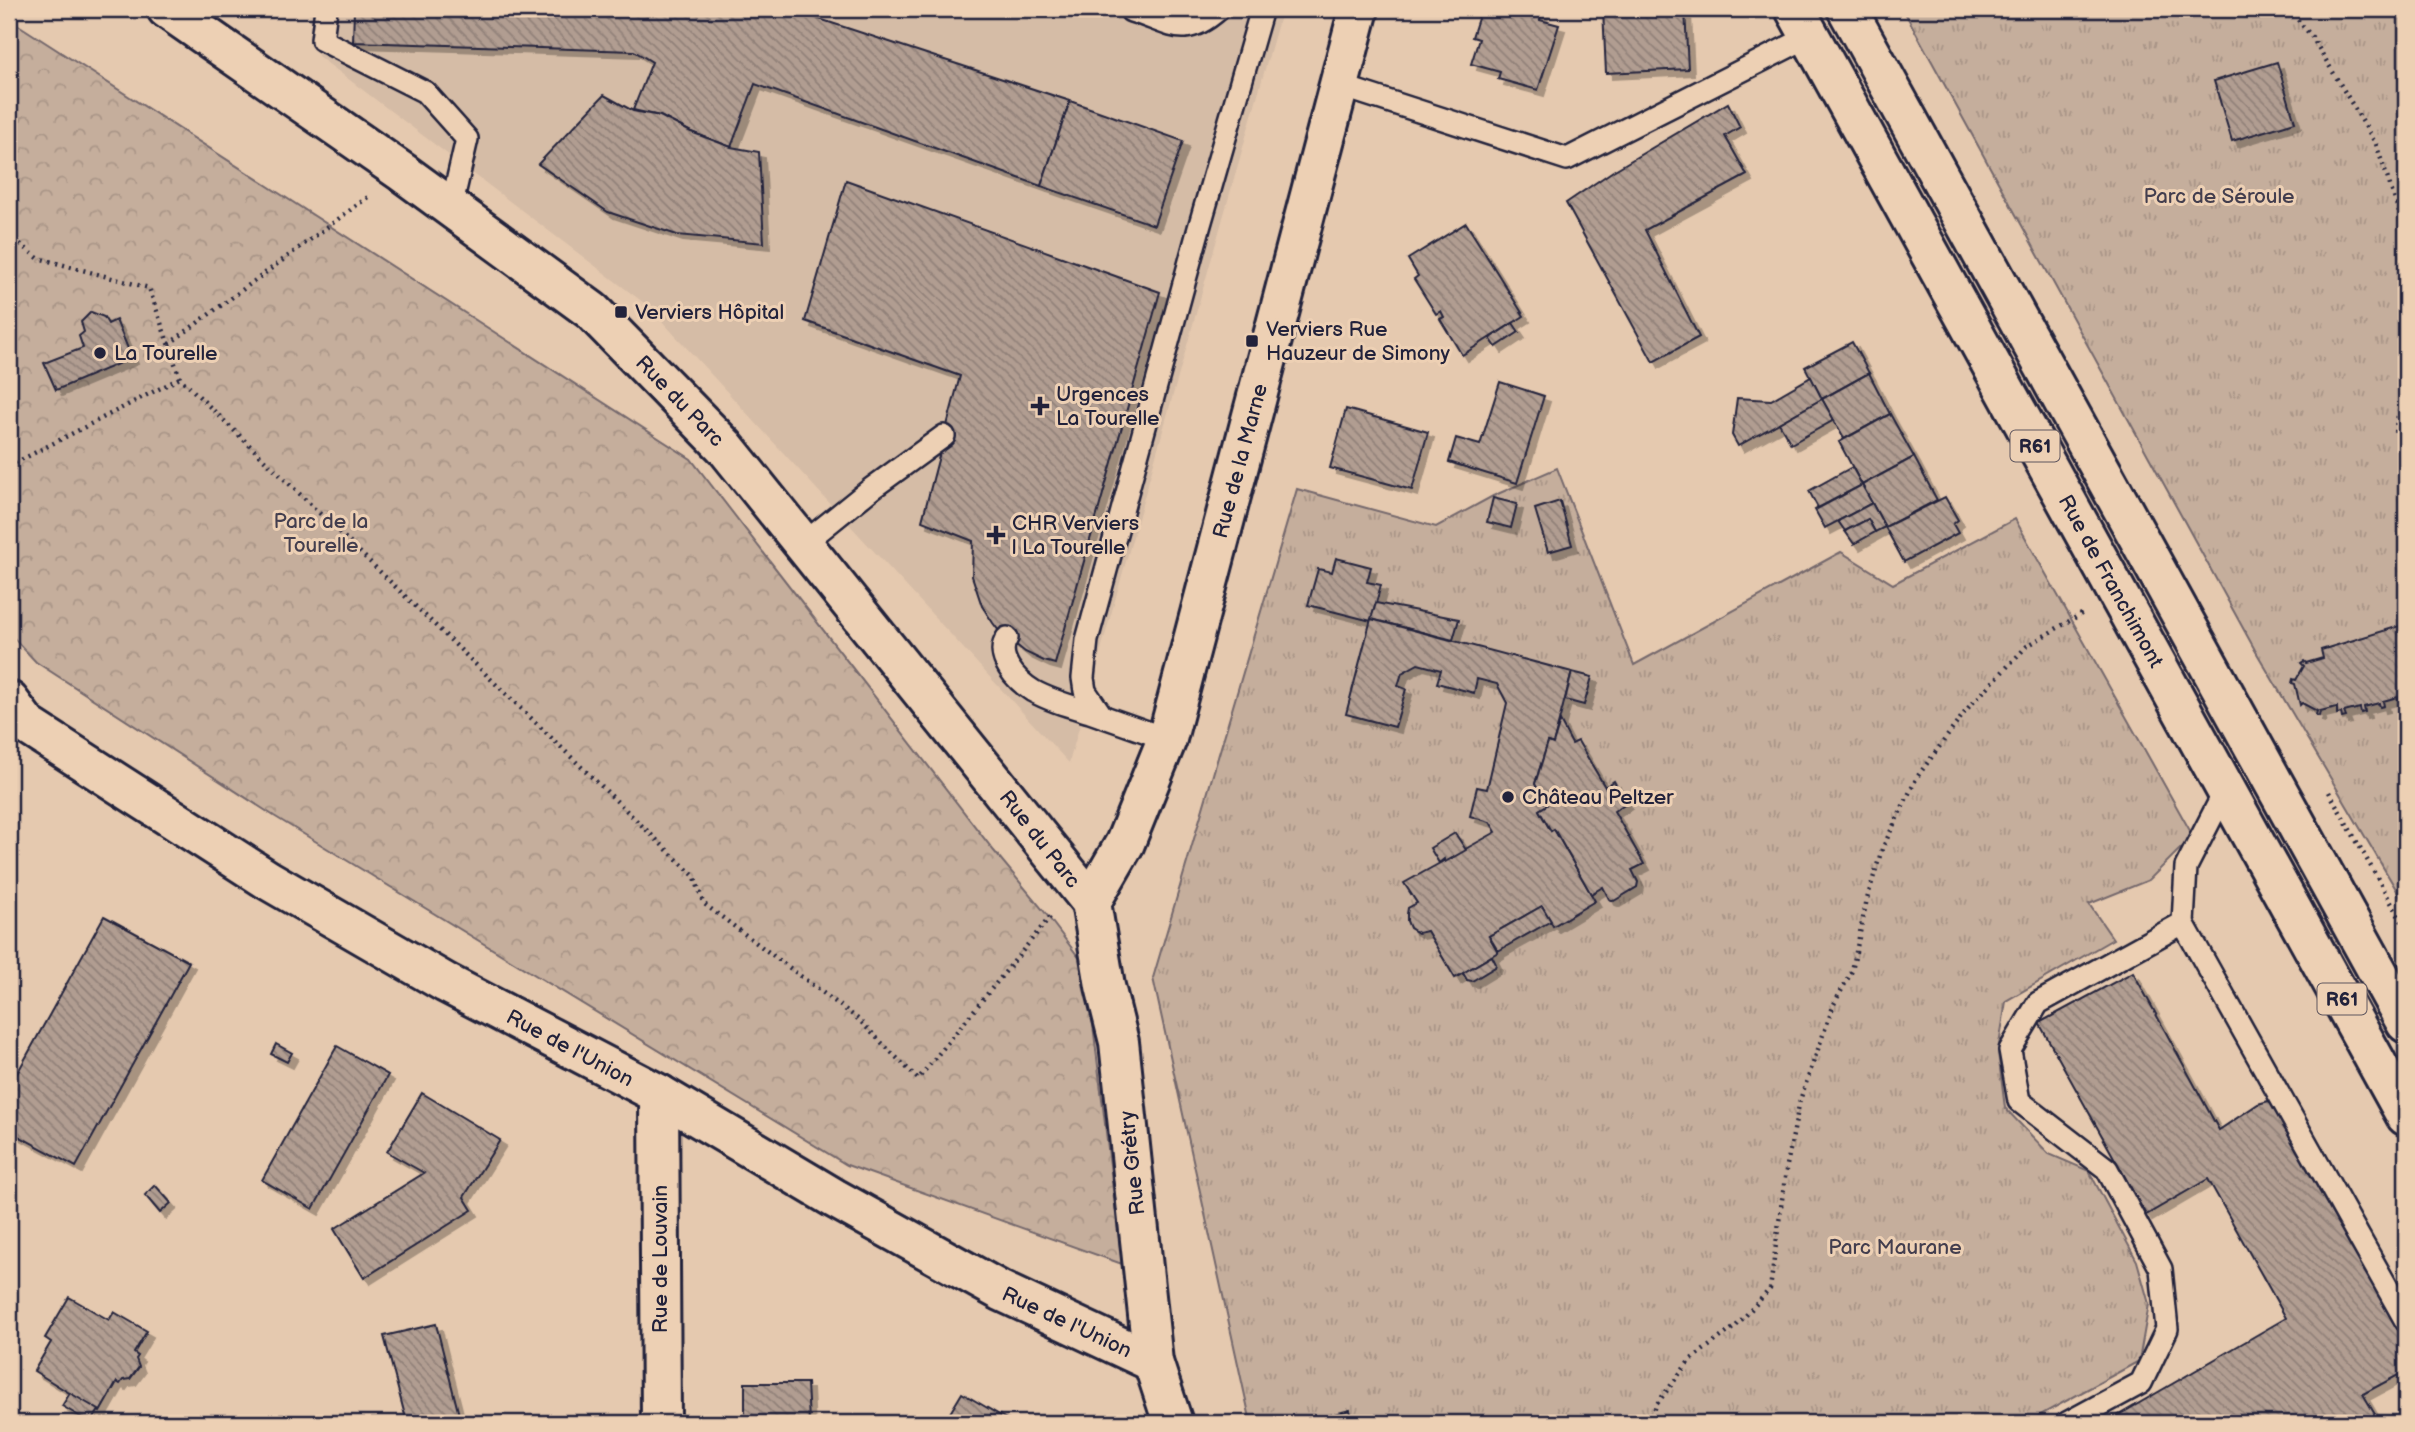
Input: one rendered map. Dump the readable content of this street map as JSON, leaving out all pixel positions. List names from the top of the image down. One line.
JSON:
{"streets":{"main road":["Rue du Parc","R61","Rue de la Marne","Rue de Franchimont","Rue de l'Union","Rue Grétry","Rue de Louvain"]},"crossings":[["Rue du Parc","Rue de la Marne"],["Rue du Parc","Rue Grétry"],["Rue de la Marne","Rue Grétry"],["Rue de l'Union","Rue Grétry"],["Rue de l'Union","Rue de Louvain"]],"parks":["Parc de Séroule","Parc de la Tourelle","Parc Maurane"],"places":{"transit":["Verviers Hôpital","Verviers Rue Hauzeur de Simony"],"other":["La Tourelle","Château Peltzer"],"health":["Urgences La Tourelle","CHR Verviers | La Tourelle"]}}
